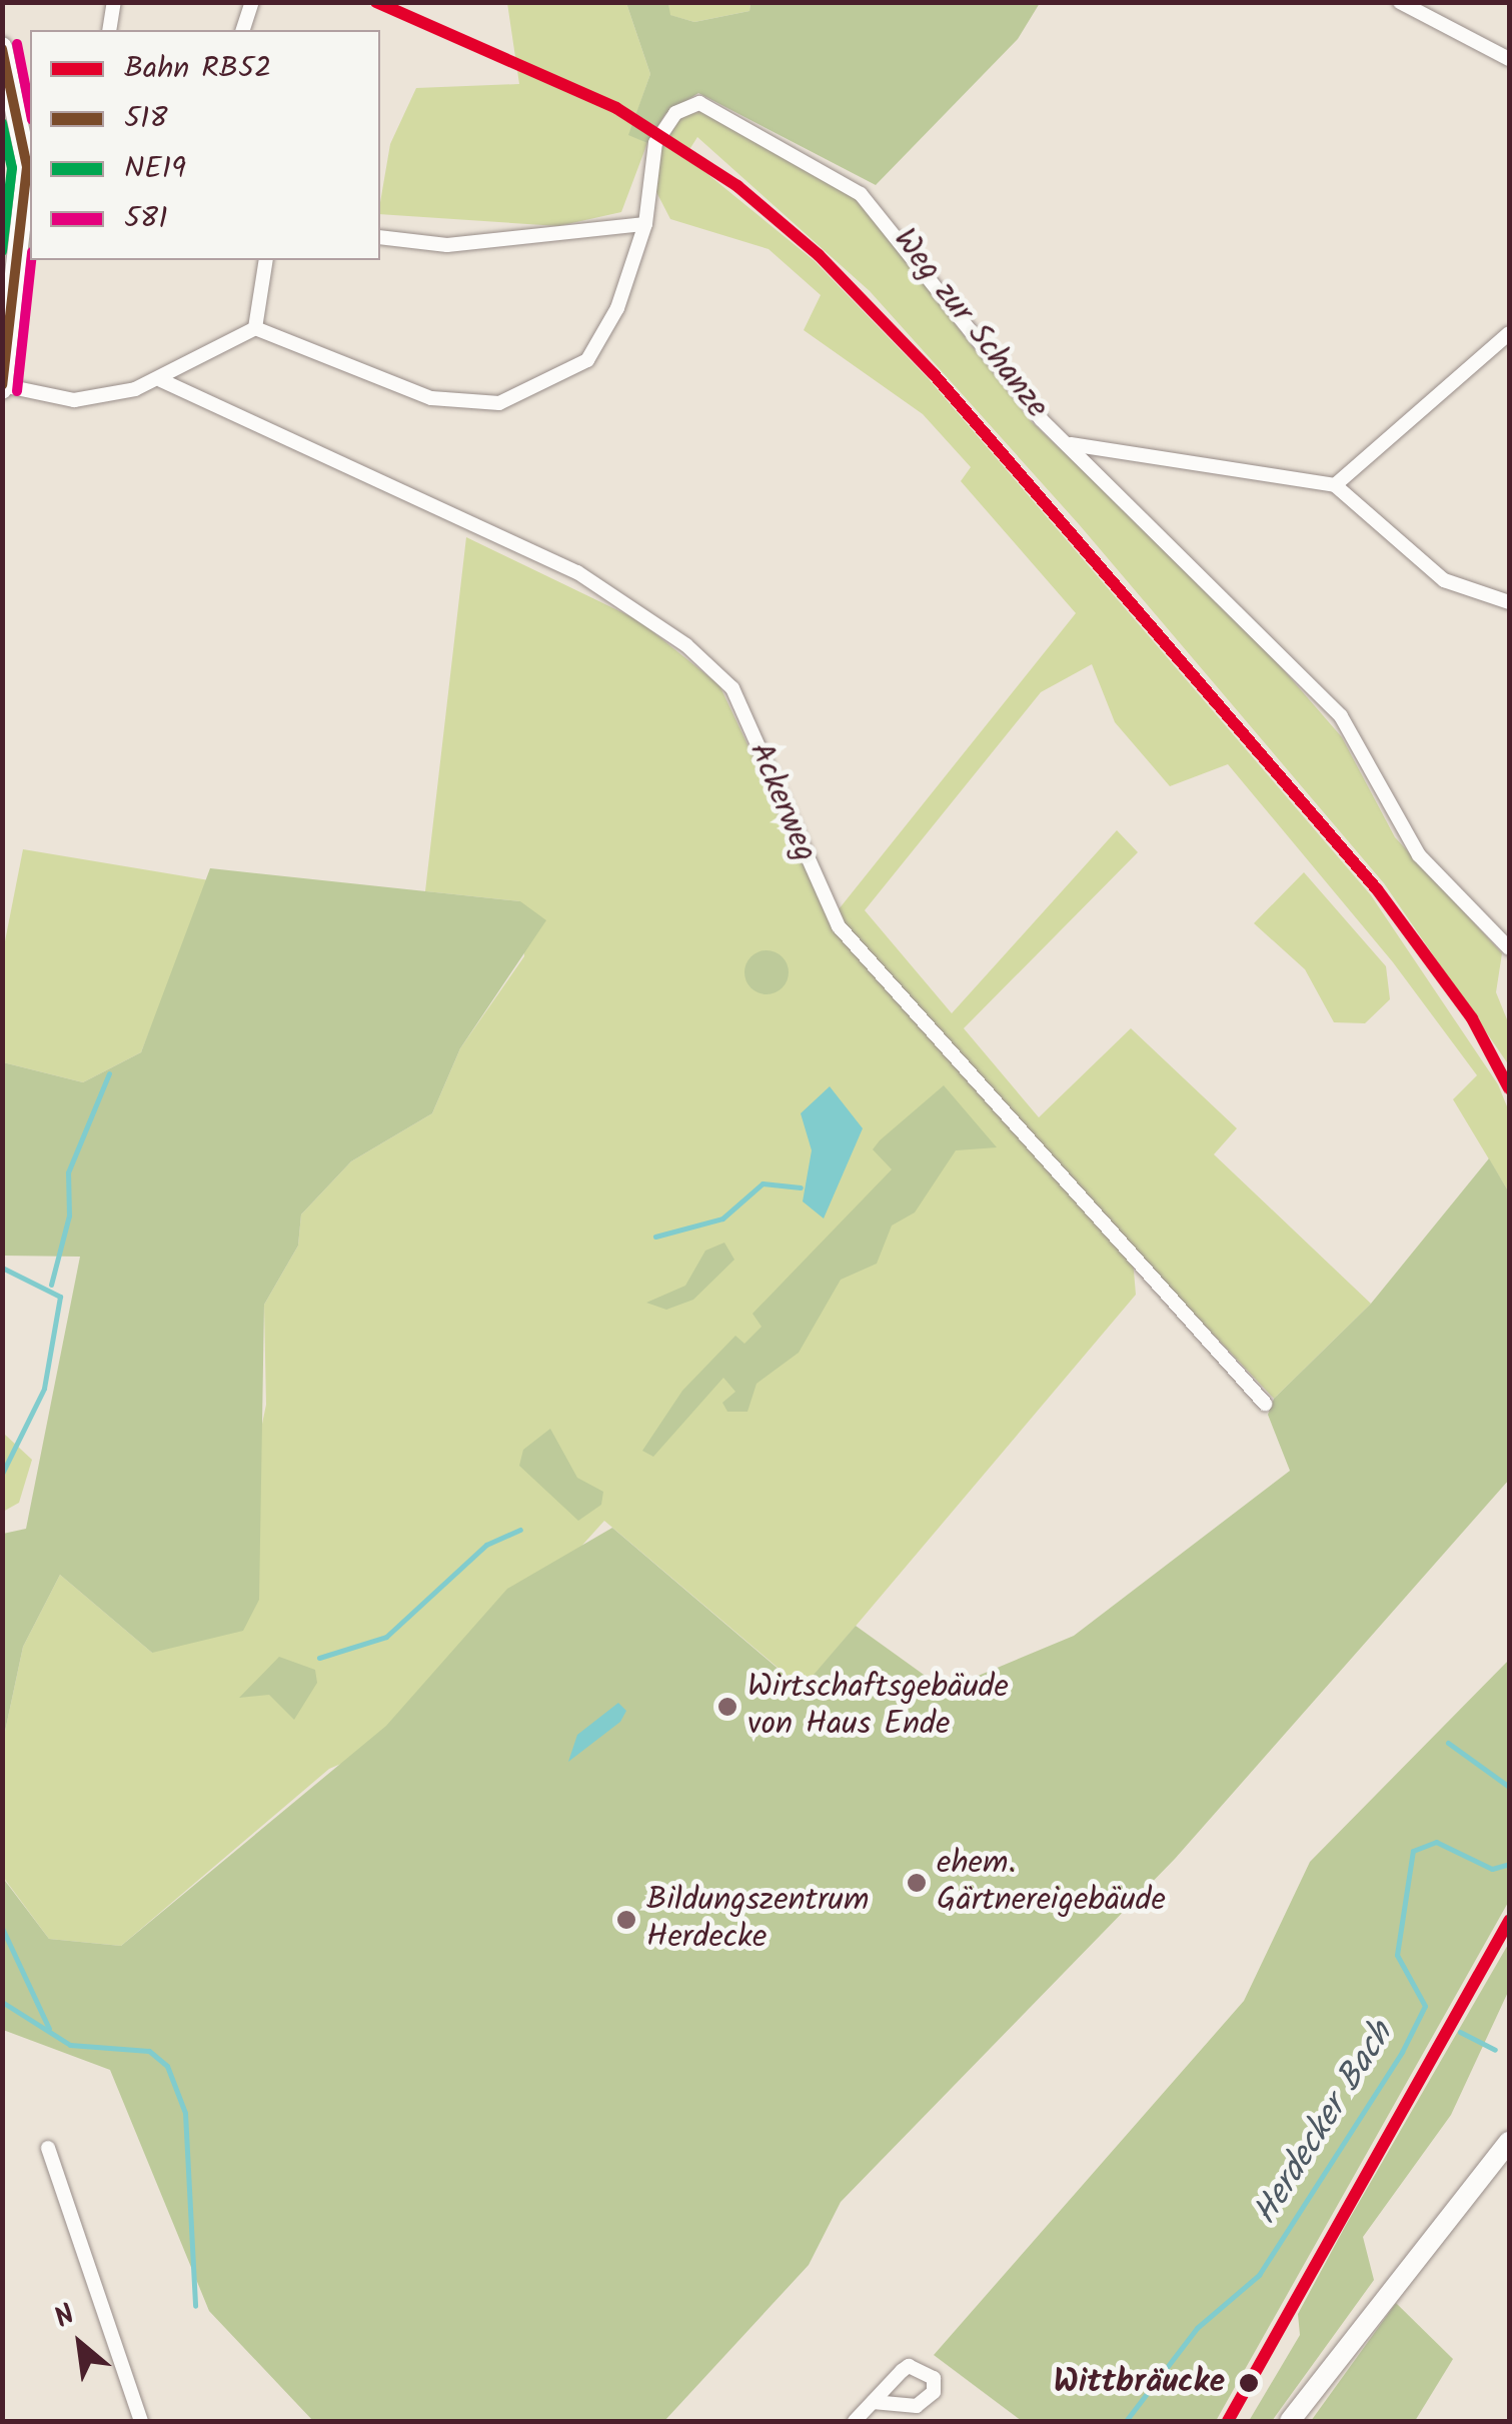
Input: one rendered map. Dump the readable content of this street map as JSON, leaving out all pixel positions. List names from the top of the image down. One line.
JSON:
{"streets":{"street":["Weg zur Schanze","Ackerweg"]},"water":["Herdecker Bach"],"places":["Wirtschaftsgebäude von Haus Ende","ehem. Gärtnereigebäude","Bildungszentrum Herdecke","Wittbräucke"],"lines":["rail line RB52","transit line 581","transit line 518","transit line NE19"],"legend":["Bahn RB52","518","NE19","581"],"north":"top left"}
